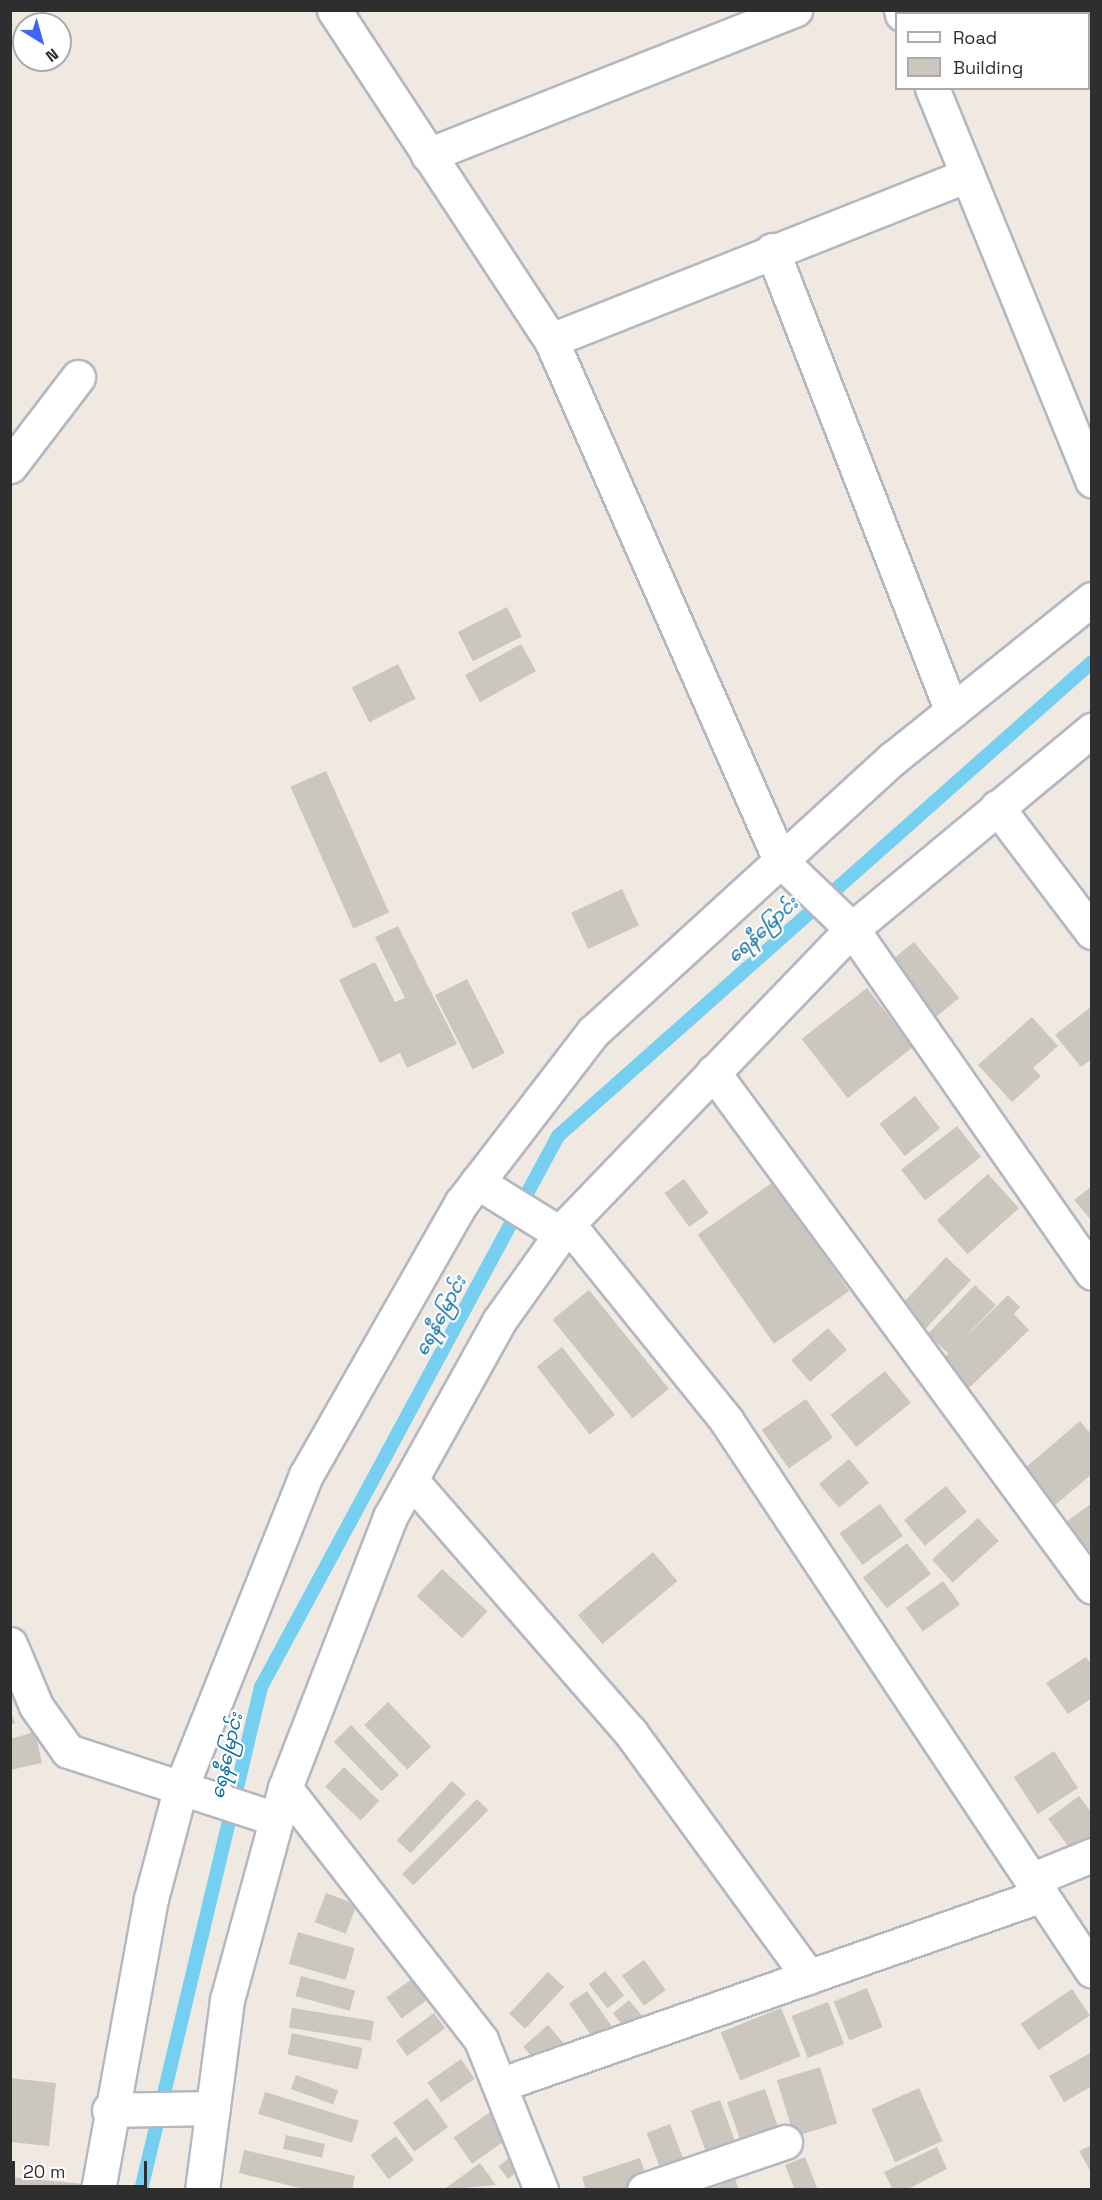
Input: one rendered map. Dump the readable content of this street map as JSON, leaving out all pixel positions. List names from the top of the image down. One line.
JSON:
{"water":["ရေနီမြောင်း"],"legend":["Road","Building"],"scale_bar":"20 m","north":"bottom right"}
